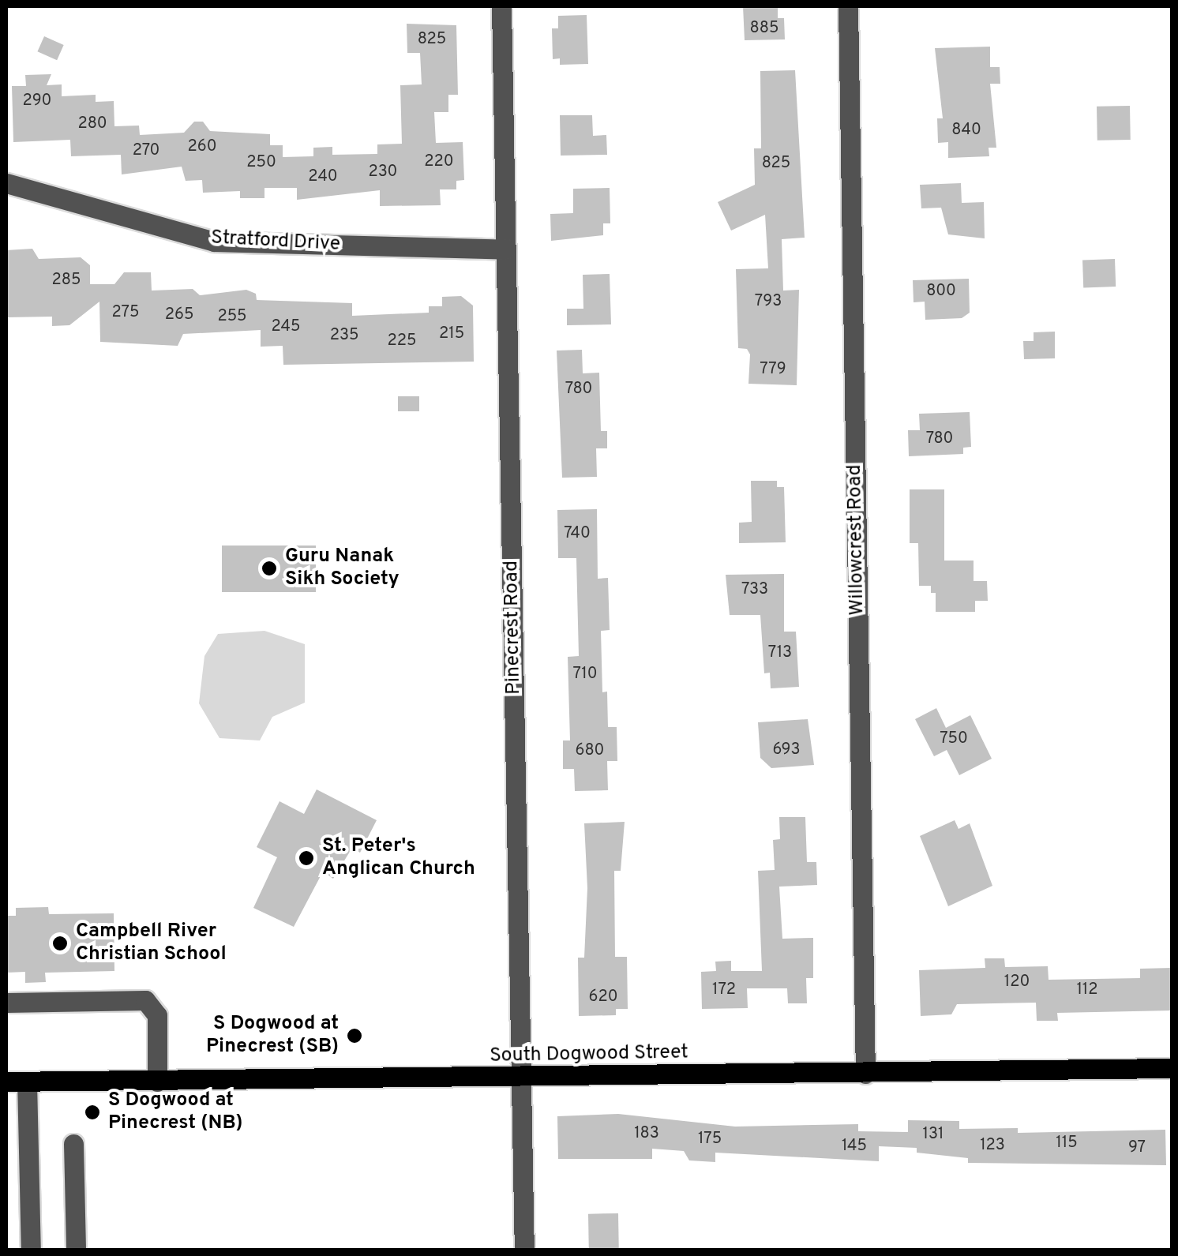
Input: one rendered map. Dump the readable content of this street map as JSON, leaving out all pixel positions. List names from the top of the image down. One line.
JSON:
{"streets":{"main road":["South Dogwood Street"],"street":["Stratford Drive","Willowcrest Road","Pinecrest Road"]},"crossings":[["Stratford Drive","Pinecrest Road"],["Willowcrest Road","South Dogwood Street"],["Pinecrest Road","South Dogwood Street"]],"places":["Guru Nanak Sikh Society","St. Peter's Anglican Church","Campbell River Christian School","S Dogwood at Pinecrest (SB)","S Dogwood at Pinecrest (NB)"],"house_numbers":["885","825","290","280","840","260","270","220","250","825","230","240","285","800","793","275","265","255","245","215","235","225","779","780","780","740","733","713","710","750","693","680","120","172","112","620","183","131","175","115","123","145","97"]}
